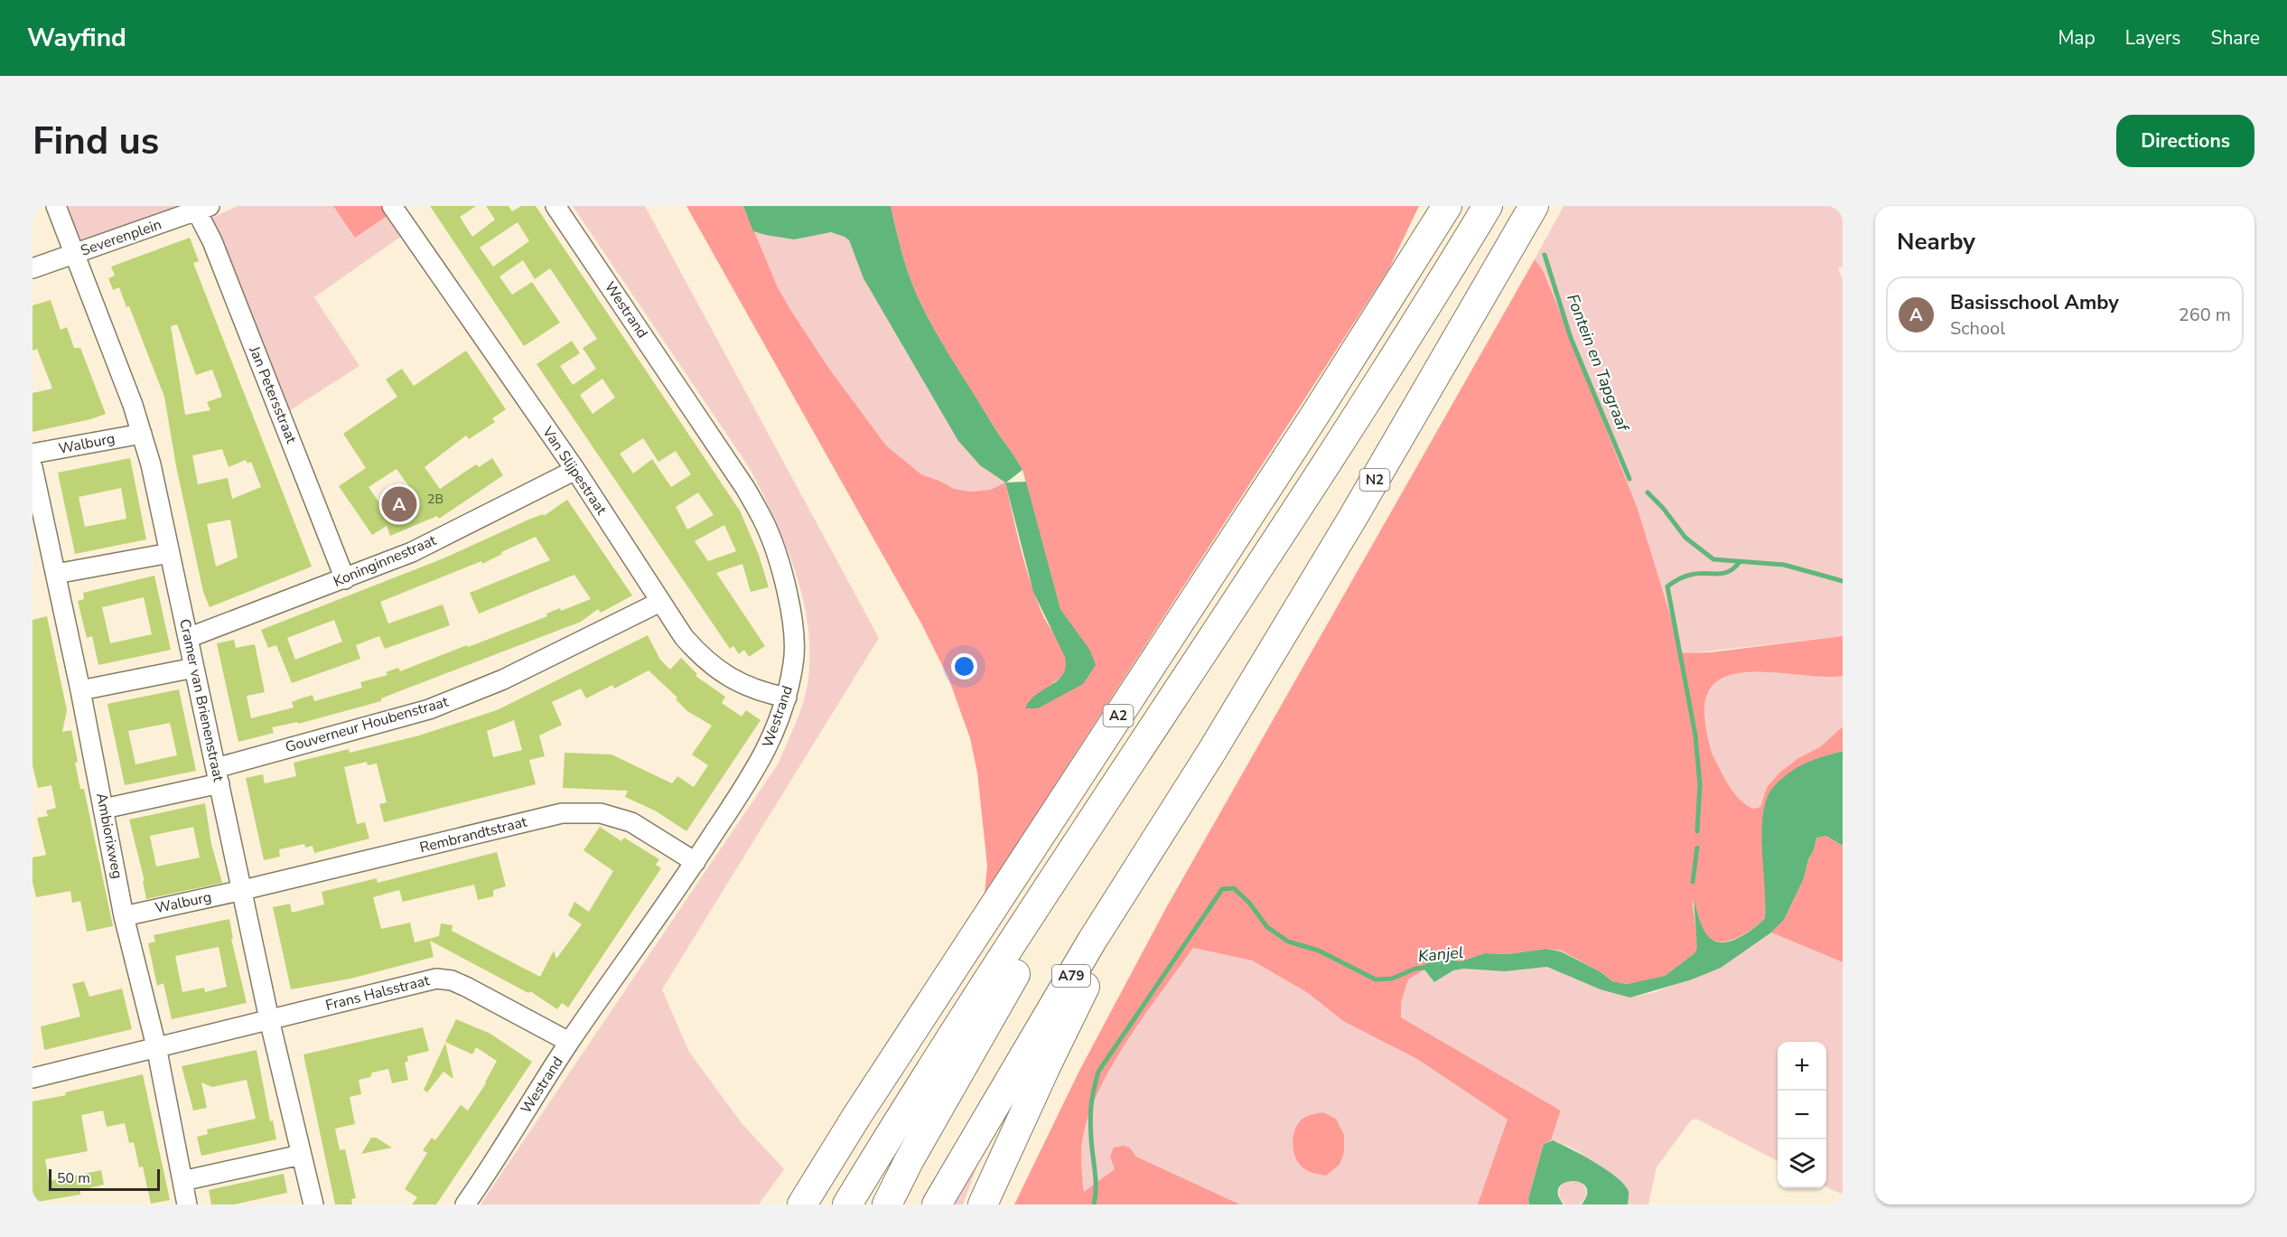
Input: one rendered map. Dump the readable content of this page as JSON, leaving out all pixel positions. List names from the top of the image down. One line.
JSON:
{"streets":{"highway":["N2","A2","A79"],"street":["Severenplein","Westrand","Jan Petersstraat","Walburg","Van Slijpestraat","Koninginnestraat","Cramer van Brienenstraat","Gouverneur Houbenstraat","Rembrandtstraat","Ambiorixweg","Frans Halsstraat"]},"crossings":[["Severenplein","Jan Petersstraat"],["Severenplein","Cramer van Brienenstraat"],["Westrand","Van Slijpestraat"],["Westrand","Rembrandtstraat"],["Westrand","Frans Halsstraat"],["Jan Petersstraat","Koninginnestraat"],["Walburg","Cramer van Brienenstraat"],["Walburg","Rembrandtstraat"],["Walburg","Ambiorixweg"],["Van Slijpestraat","Koninginnestraat"],["Van Slijpestraat","Gouverneur Houbenstraat"],["N2","A79"],["Koninginnestraat","Cramer van Brienenstraat"],["Cramer van Brienenstraat","Gouverneur Houbenstraat"],["Cramer van Brienenstraat","Rembrandtstraat"],["Cramer van Brienenstraat","Frans Halsstraat"]],"water":["Fontein en Tapgraaf","Kanjel"],"house_numbers":["2B"],"scale_bar":"50 m","page":{"header":"Wayfind","nav":["Map","Layers","Share"],"buttons":"Directions","title":"Find us","heading":"Nearby","list":[{"mark":"A","name":"Basisschool Amby","note":"School","value":"260 m"}],"pins":"A","map_buttons":["+","−"],"scale":"50 m"}}
